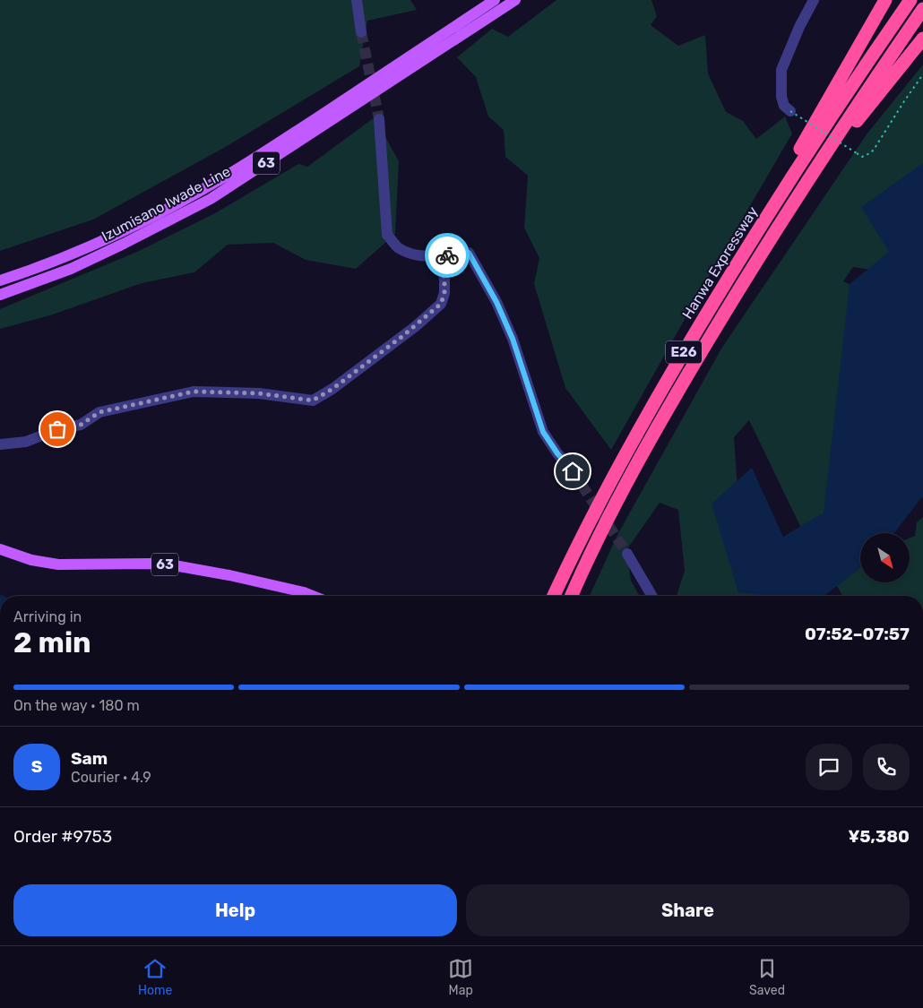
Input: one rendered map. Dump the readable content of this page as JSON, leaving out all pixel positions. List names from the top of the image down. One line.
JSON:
{"streets":{"highway":["Hanwa Expressway","E26"],"main road":["63","Izumisano Iwade Line"]},"north":"bottom right","page":{"heading":["2 min","Arriving in","07:52–07:57"],"panel":["Sam","Courier · 4.9","Order #9753","¥5,380"],"bar":"On the way · 180 m","round":"S","buttons":["Help","Share"],"tabs":["Home","Map","Saved"]}}
